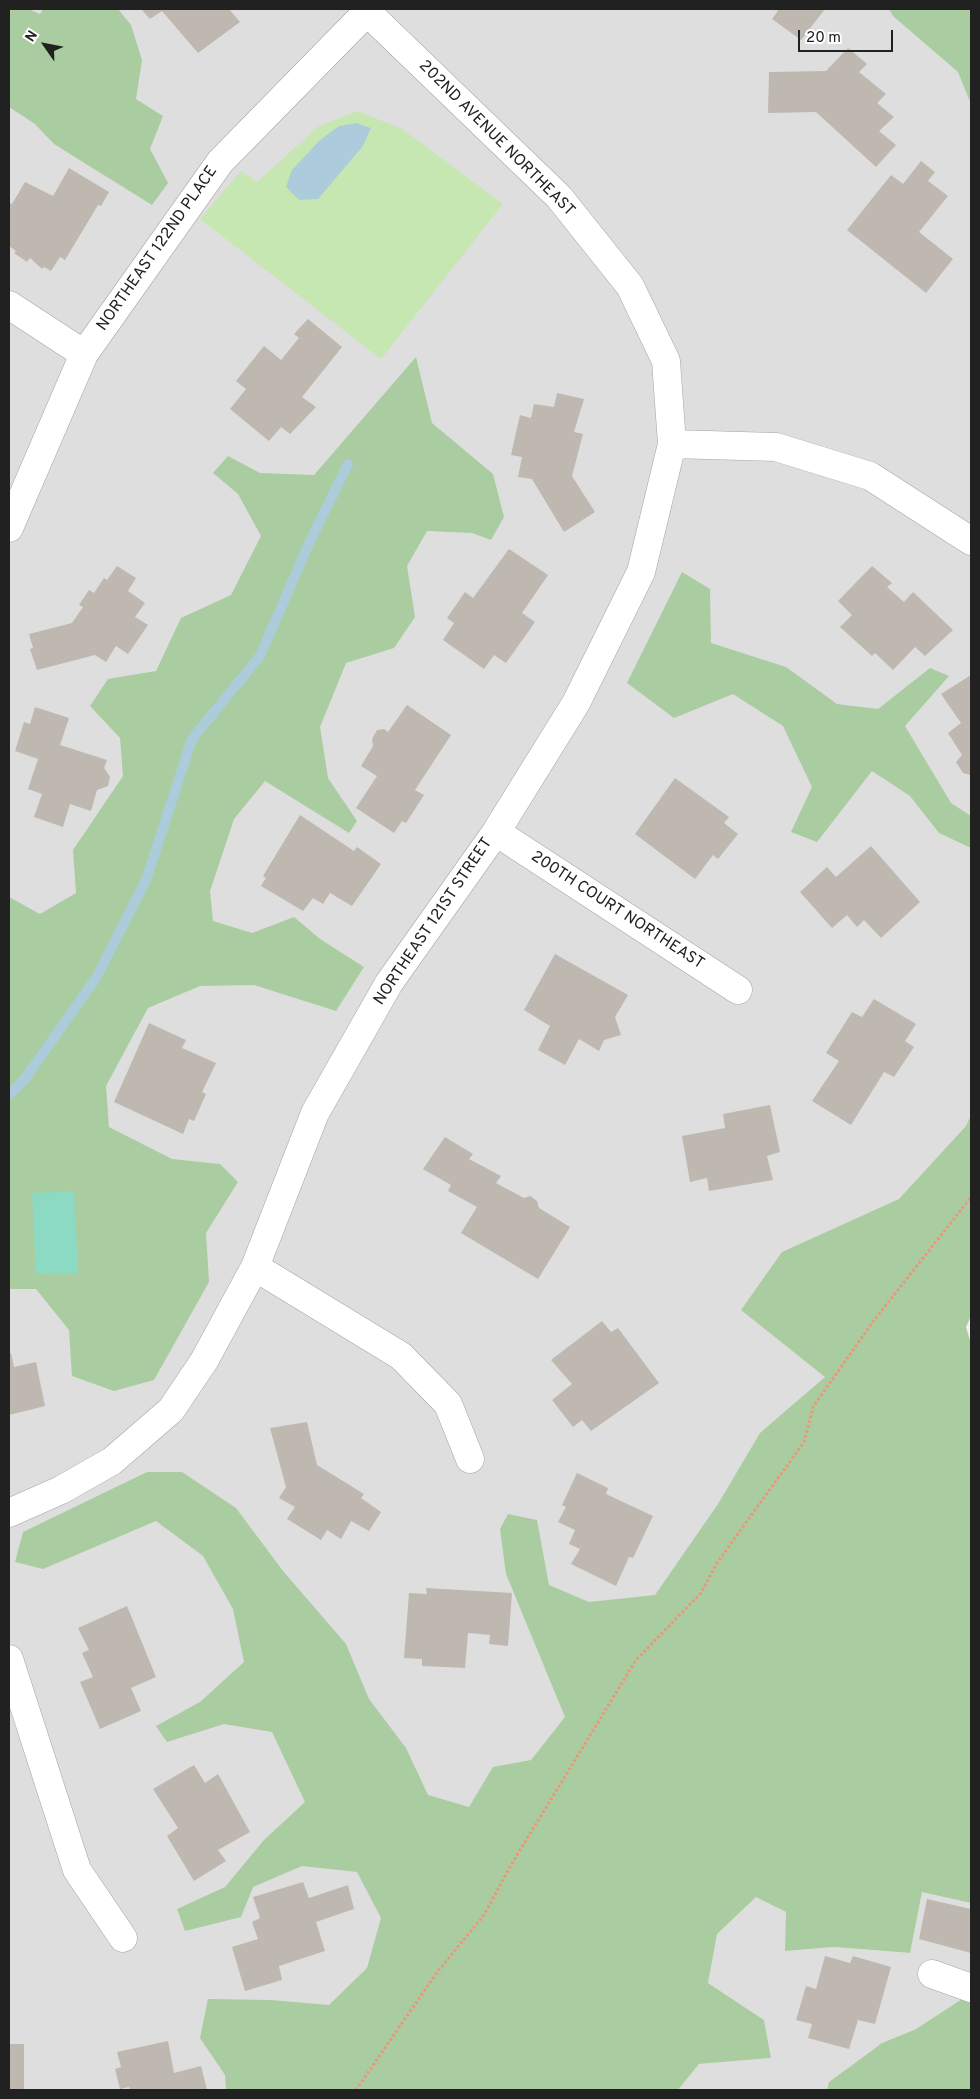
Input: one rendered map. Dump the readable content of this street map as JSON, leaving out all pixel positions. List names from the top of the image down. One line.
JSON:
{"streets":{"street":["202ND AVENUE NORTHEAST","NORTHEAST 122ND PLACE","200TH COURT NORTHEAST","NORTHEAST 121ST STREET"]},"crossings":[["202ND AVENUE NORTHEAST","NORTHEAST 122ND PLACE"],["202ND AVENUE NORTHEAST","NORTHEAST 121ST STREET"],["200TH COURT NORTHEAST","NORTHEAST 121ST STREET"]],"scale_bar":"20 m","north":"top left"}
